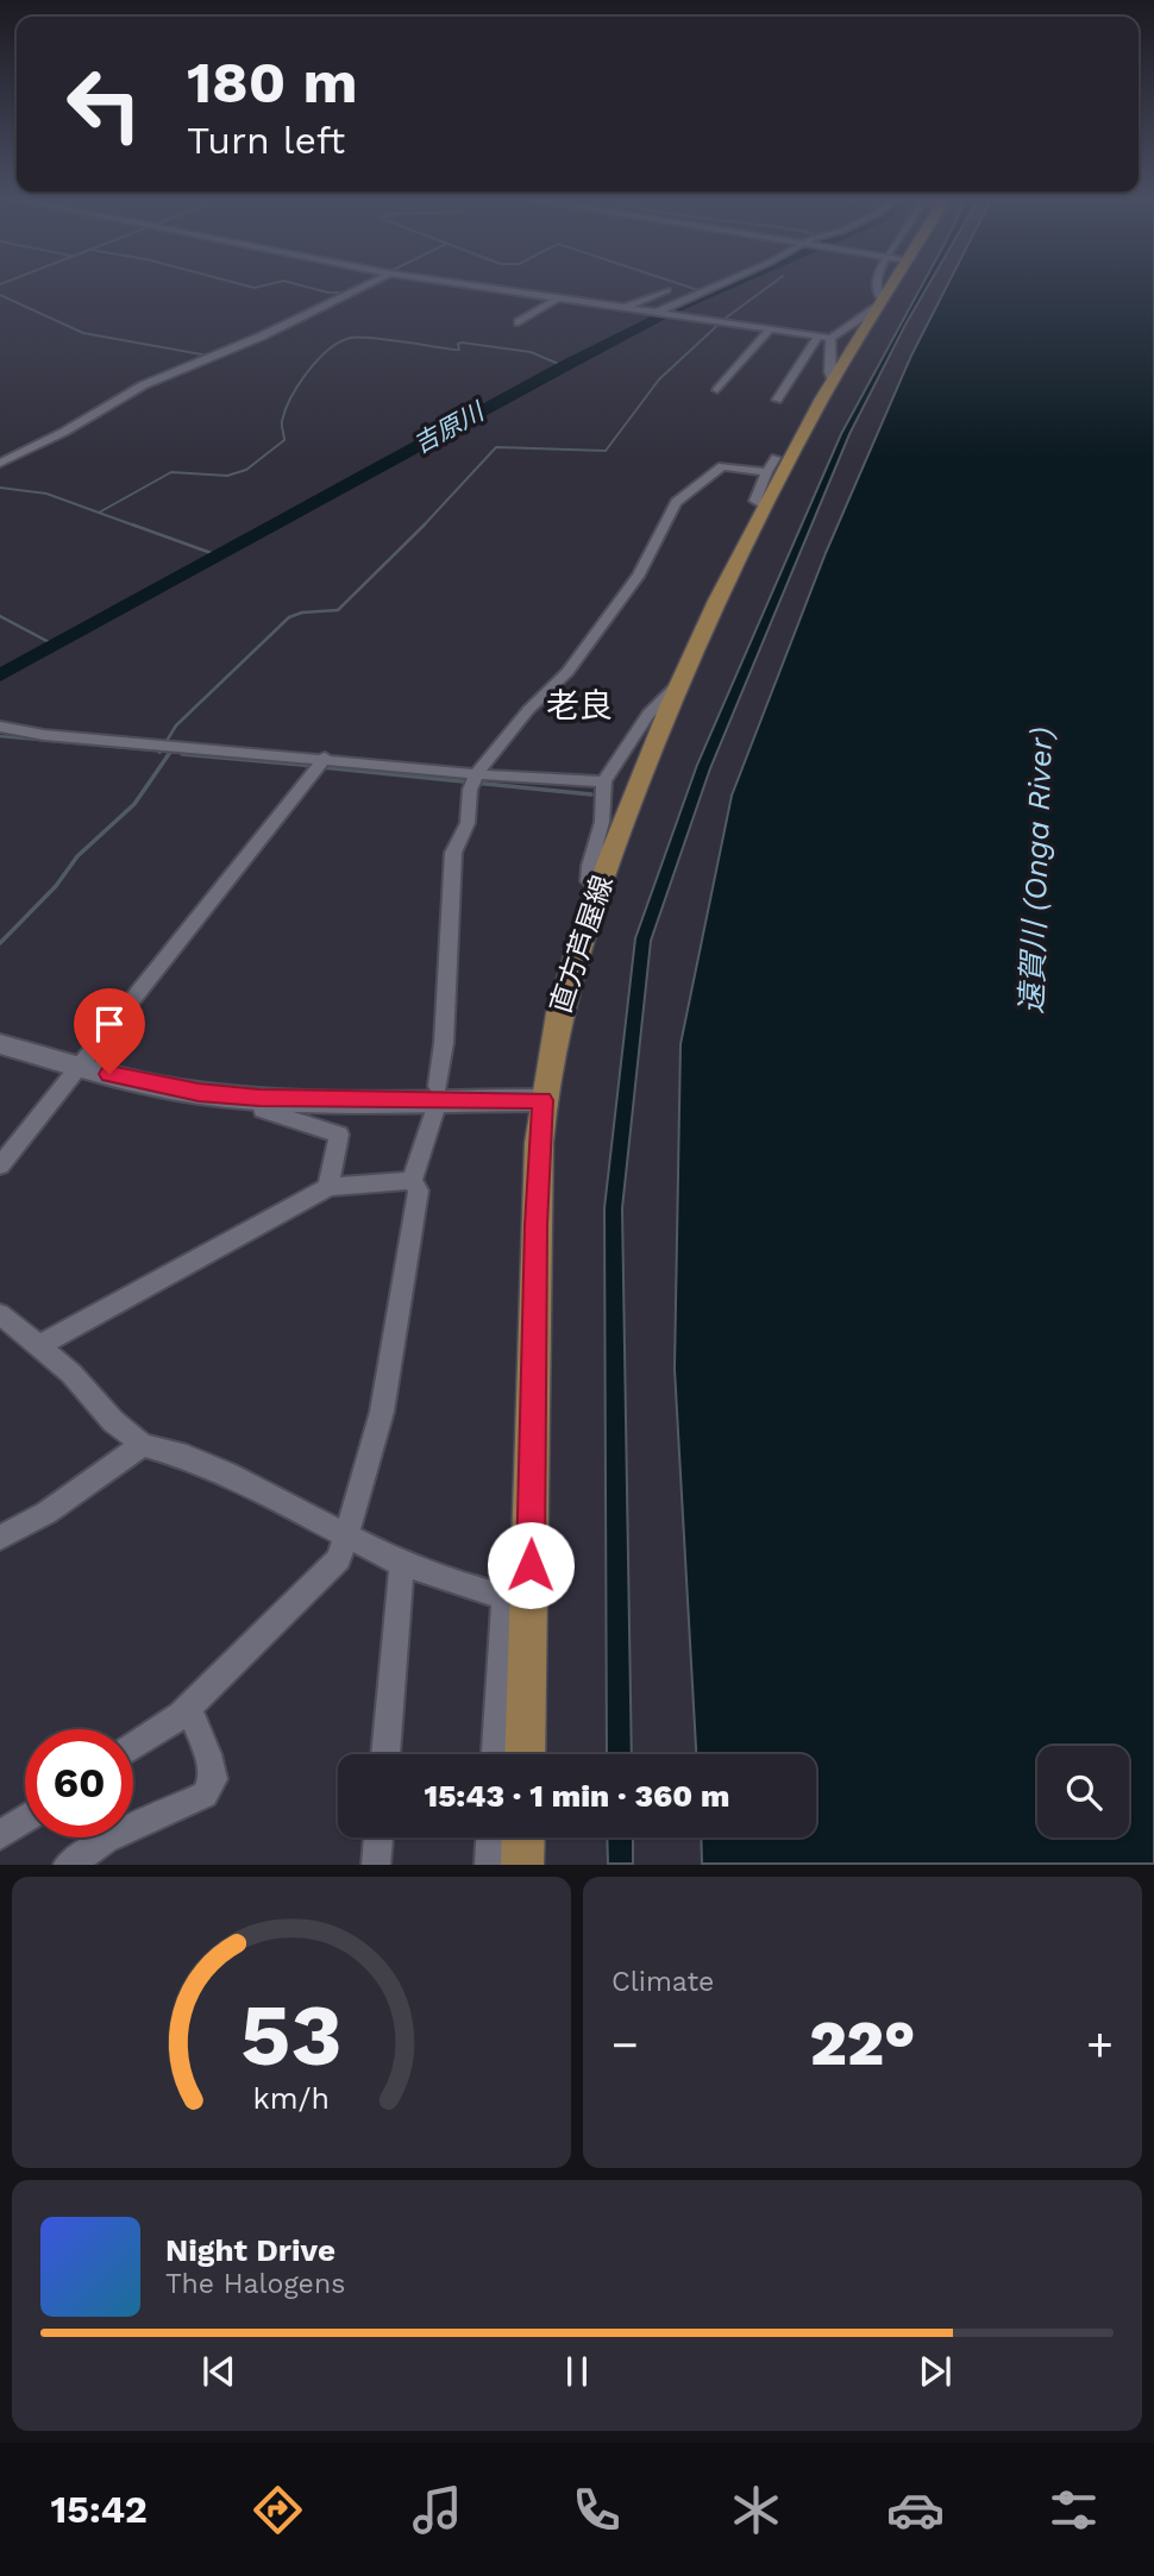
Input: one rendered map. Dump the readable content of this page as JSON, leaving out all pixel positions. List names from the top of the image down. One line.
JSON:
{"streets":{"main road":["直方芦屋線"]},"districts":["老良"],"water":["吉原川","遠賀川 (Onga River)"],"page":{"turn":["180 m","Turn left"],"limit":"60","trip":"15:43 · 1 min · 360 m","tile":"Climate","heat":["−","22°","+"],"song":["Night Drive","The Halogens"],"tabs":"15:42","gauge":["53","km/h"]}}
